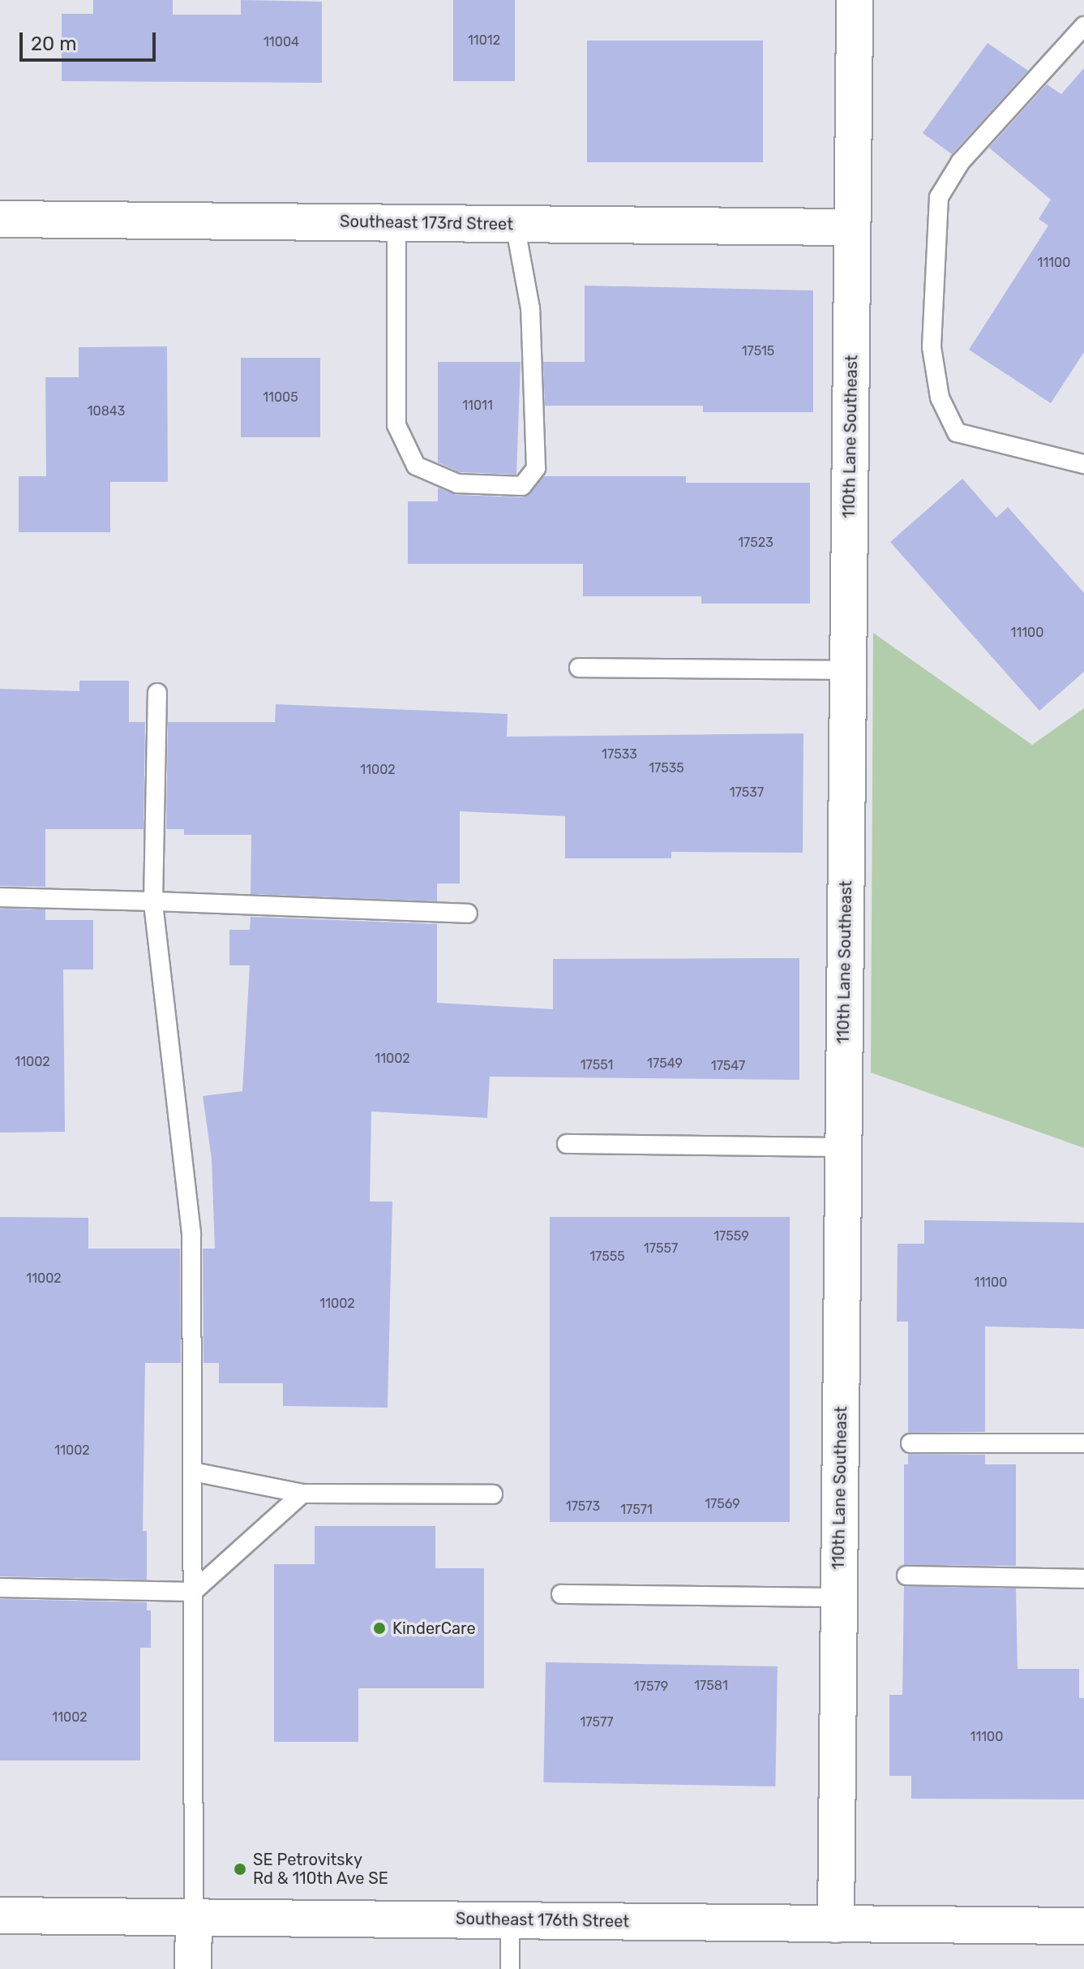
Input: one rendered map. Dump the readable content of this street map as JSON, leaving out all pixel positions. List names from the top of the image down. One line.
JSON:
{"streets":{"street":["Southeast 173rd Street","110th Lane Southeast","Southeast 176th Street"]},"crossings":[["Southeast 173rd Street","110th Lane Southeast"],["110th Lane Southeast","Southeast 176th Street"]],"places":["KinderCare","SE Petrovitsky Rd & 110th Ave SE"],"house_numbers":["11012","11004","11100","17515","11005","11011","10843","17523","11100","17533","17535","11002","17537","11002","11002","17549","17551","17547","17559","17557","17555","11002","11100","11002","11002","17569","17573","17571","17581","17579","11002","17577","11100"],"scale_bar":"20 m"}
